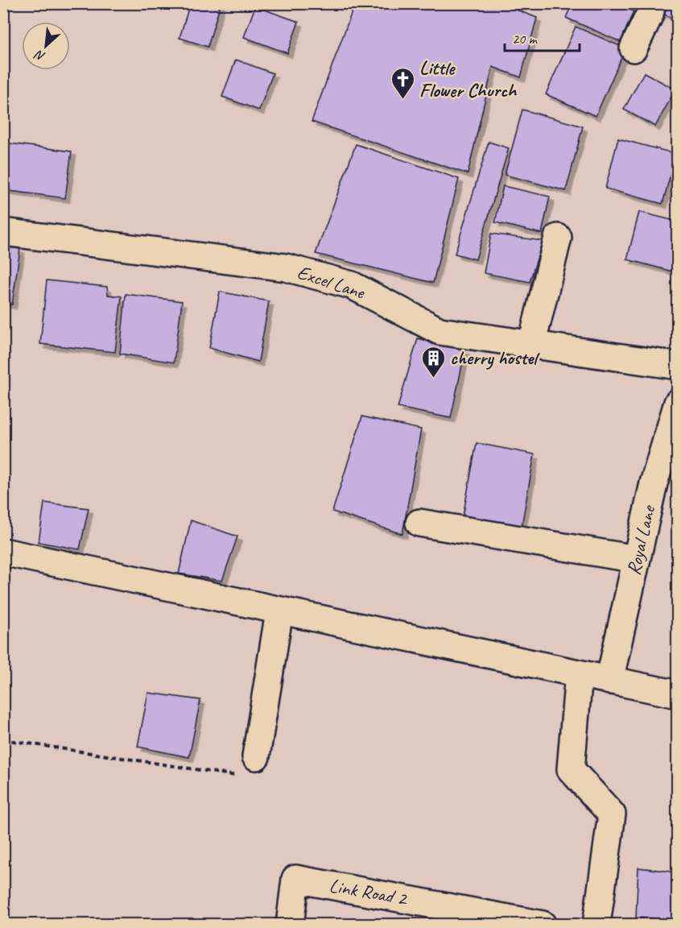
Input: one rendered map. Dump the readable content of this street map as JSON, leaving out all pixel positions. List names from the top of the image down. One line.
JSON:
{"streets":{"street":["Excel Lane","Royal Lane","Link Road 2"]},"places":{"church":["Little Flower Church"],"building":["cherry hostel"]},"scale_bar":"20 m","north":"bottom left"}
